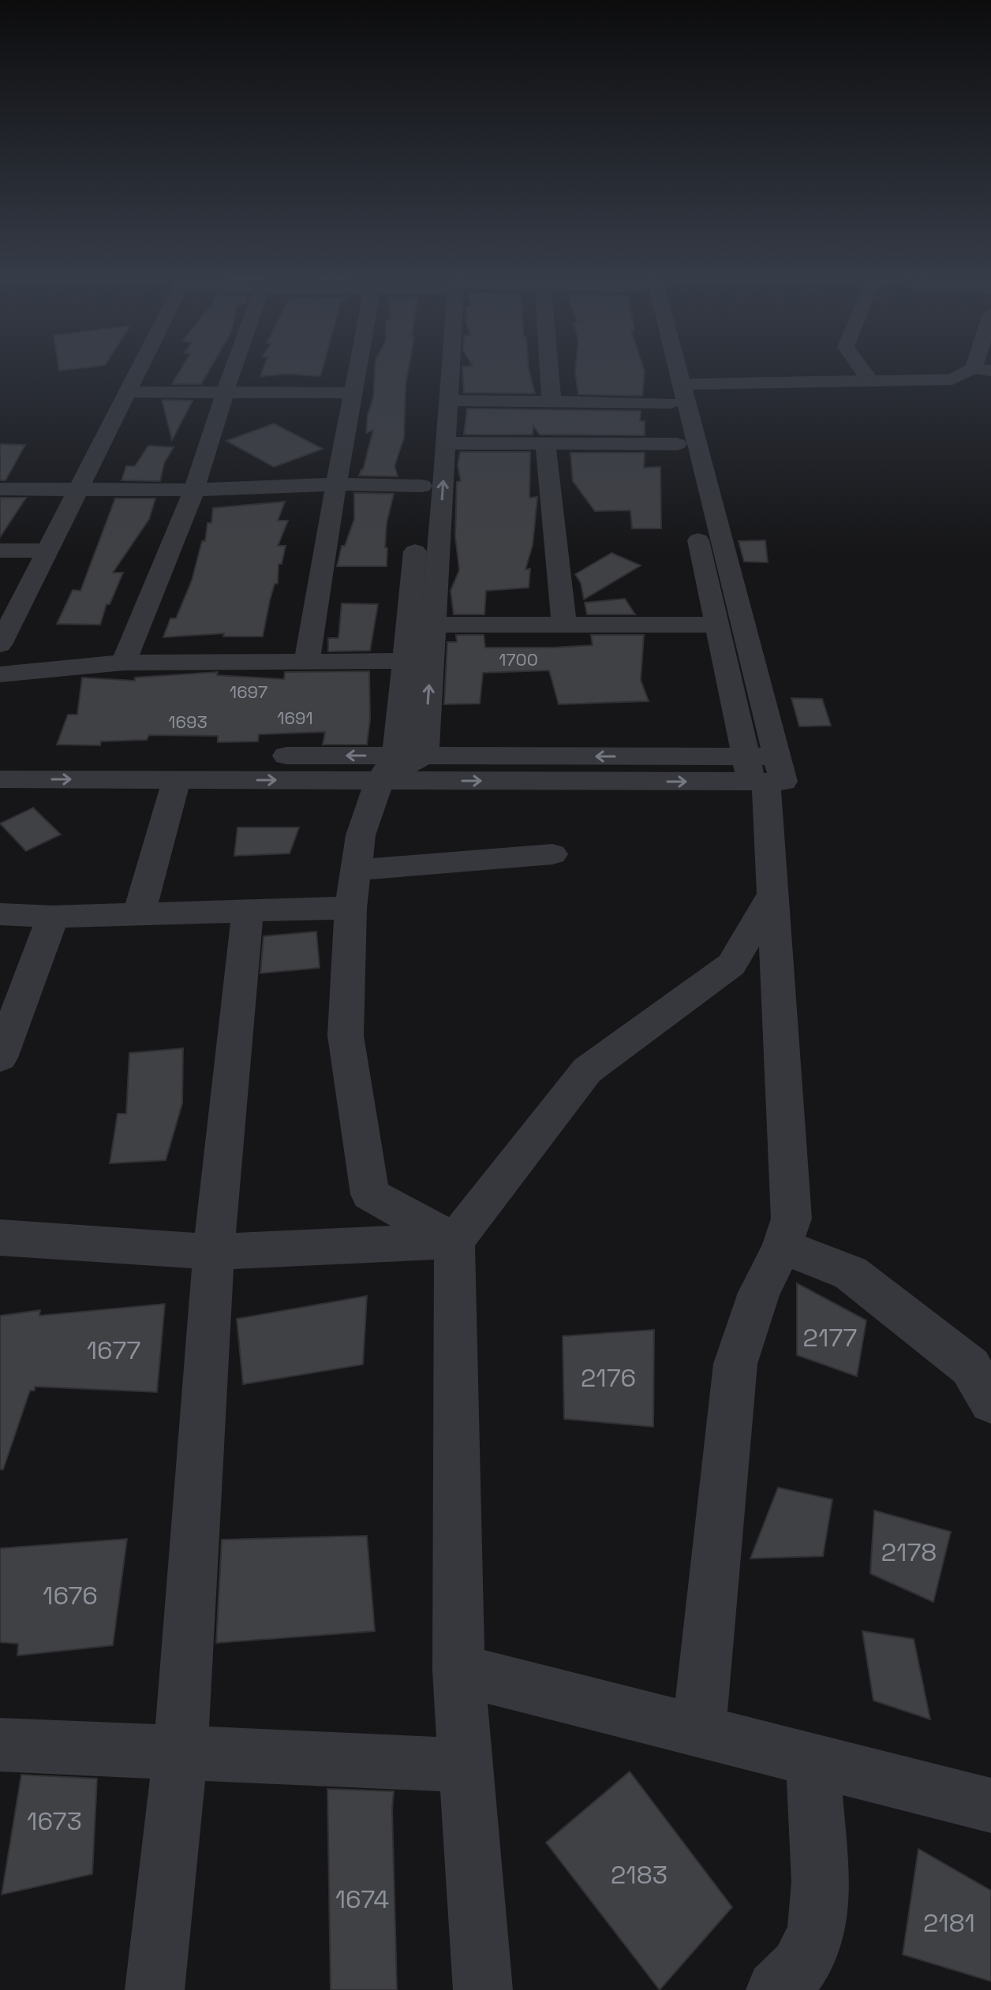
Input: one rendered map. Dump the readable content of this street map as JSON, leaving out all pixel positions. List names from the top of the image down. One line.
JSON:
{"house_numbers":["1700","1697","1691","1693","2177","1677","2176","2178","1676","1673","2183","1674","2181"]}
